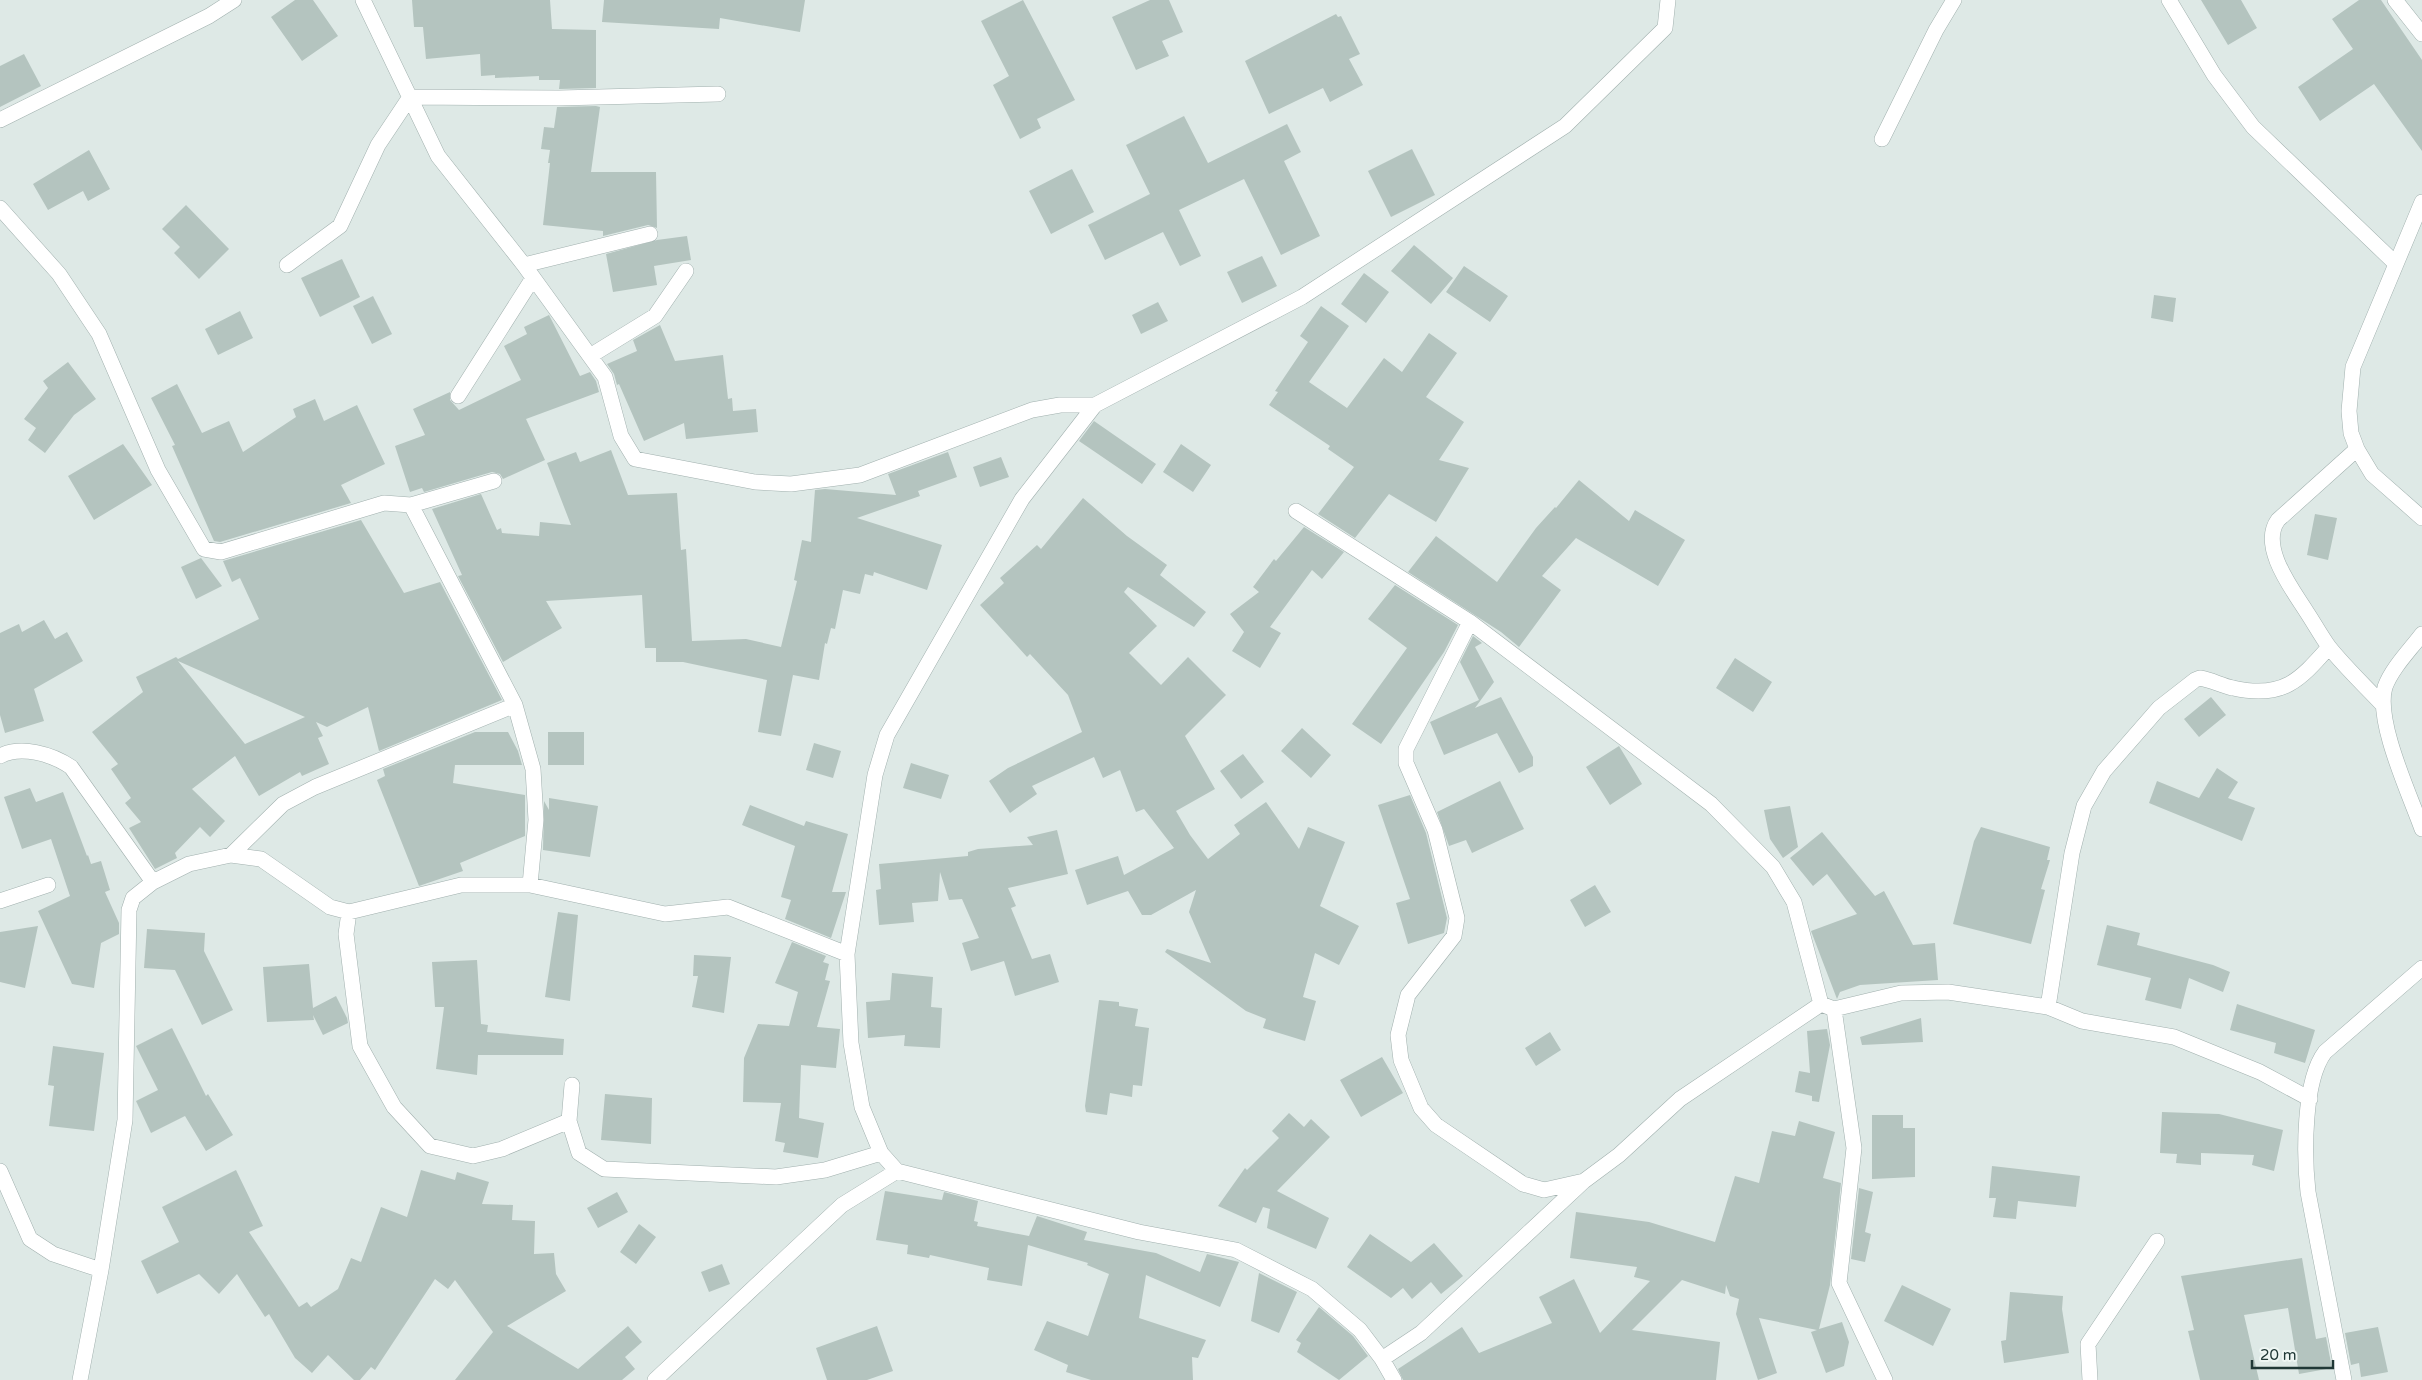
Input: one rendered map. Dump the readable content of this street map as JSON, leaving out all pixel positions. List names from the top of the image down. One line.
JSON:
{"scale_bar":"20 m"}
